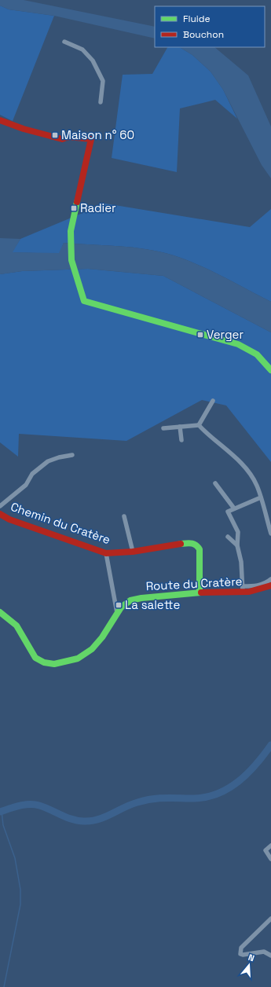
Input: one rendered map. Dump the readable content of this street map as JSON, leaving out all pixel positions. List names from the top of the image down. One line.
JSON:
{"streets":{"street":["Chemin du Cratère","Route du Cratère"]},"crossings":[["Chemin du Cratère","Route du Cratère"]],"places":{"transit":["Maison n° 60","Radier","Verger","La salette"]},"legend":["Fluide","Bouchon"],"north":"top"}
